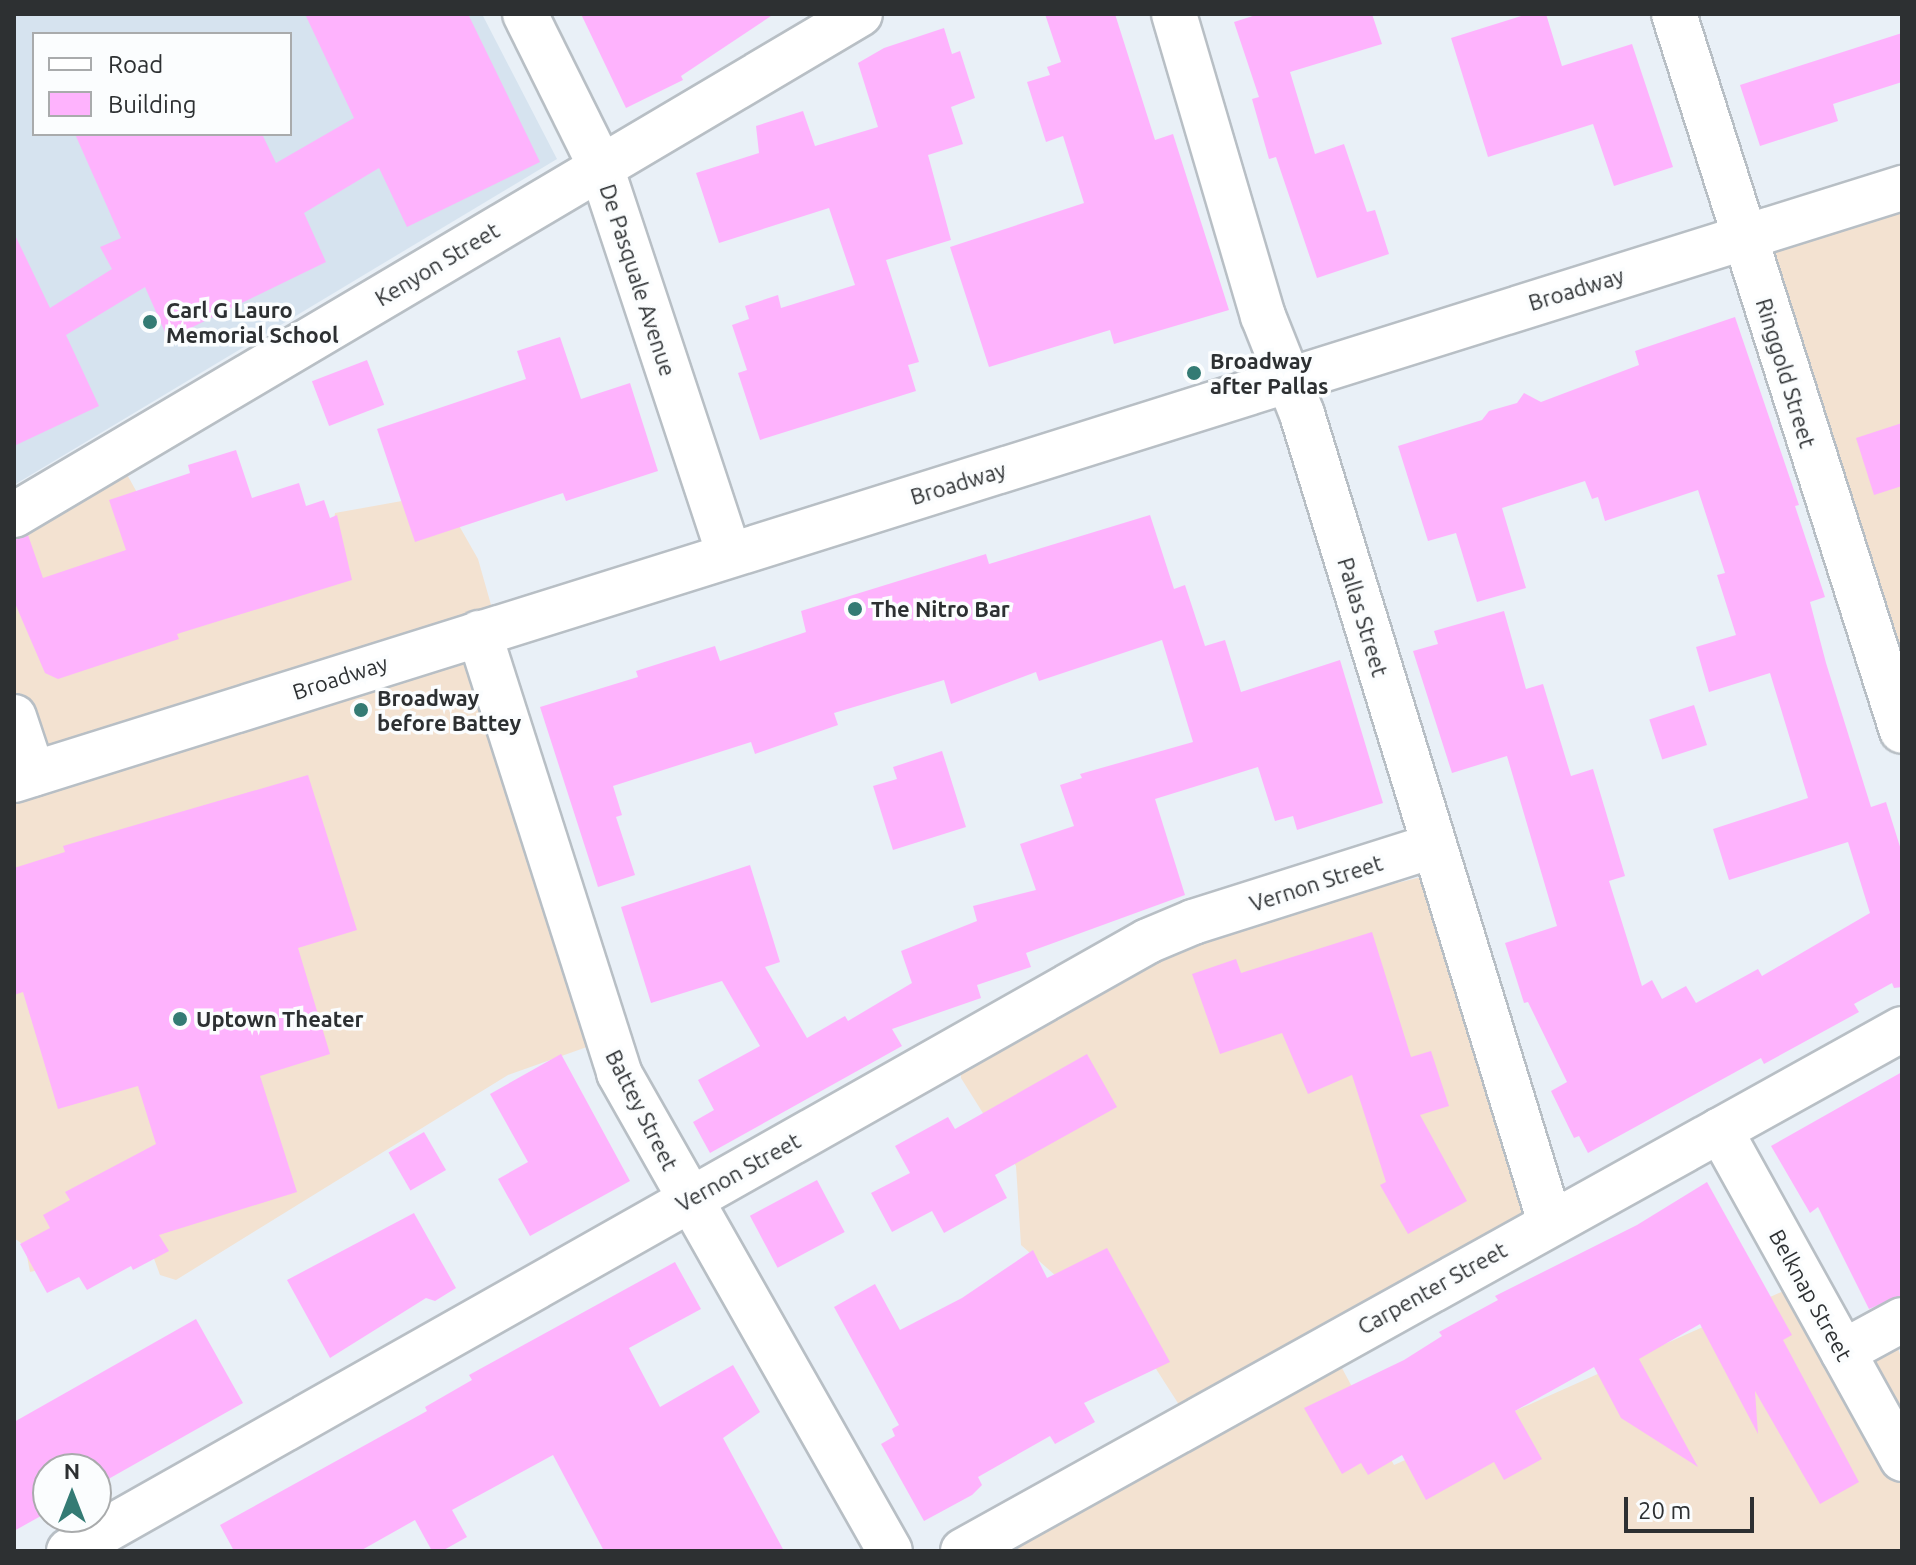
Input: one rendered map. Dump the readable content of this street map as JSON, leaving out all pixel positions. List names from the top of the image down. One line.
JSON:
{"streets":{"street":["Kenyon Street","De Pasquale Avenue","Broadway","Ringgold Street","Pallas Street","Vernon Street","Battey Street","Carpenter Street","Belknap Street"]},"crossings":[["Kenyon Street","De Pasquale Avenue"],["De Pasquale Avenue","Broadway"],["Broadway","Ringgold Street"],["Broadway","Pallas Street"],["Broadway","Battey Street"],["Pallas Street","Vernon Street"],["Pallas Street","Carpenter Street"],["Vernon Street","Battey Street"],["Carpenter Street","Belknap Street"]],"places":["Carl G Lauro Memorial School","Broadway after Pallas","The Nitro Bar","Broadway before Battey","Uptown Theater"],"legend":["Road","Building"],"scale_bar":"20 m","north":"top"}
